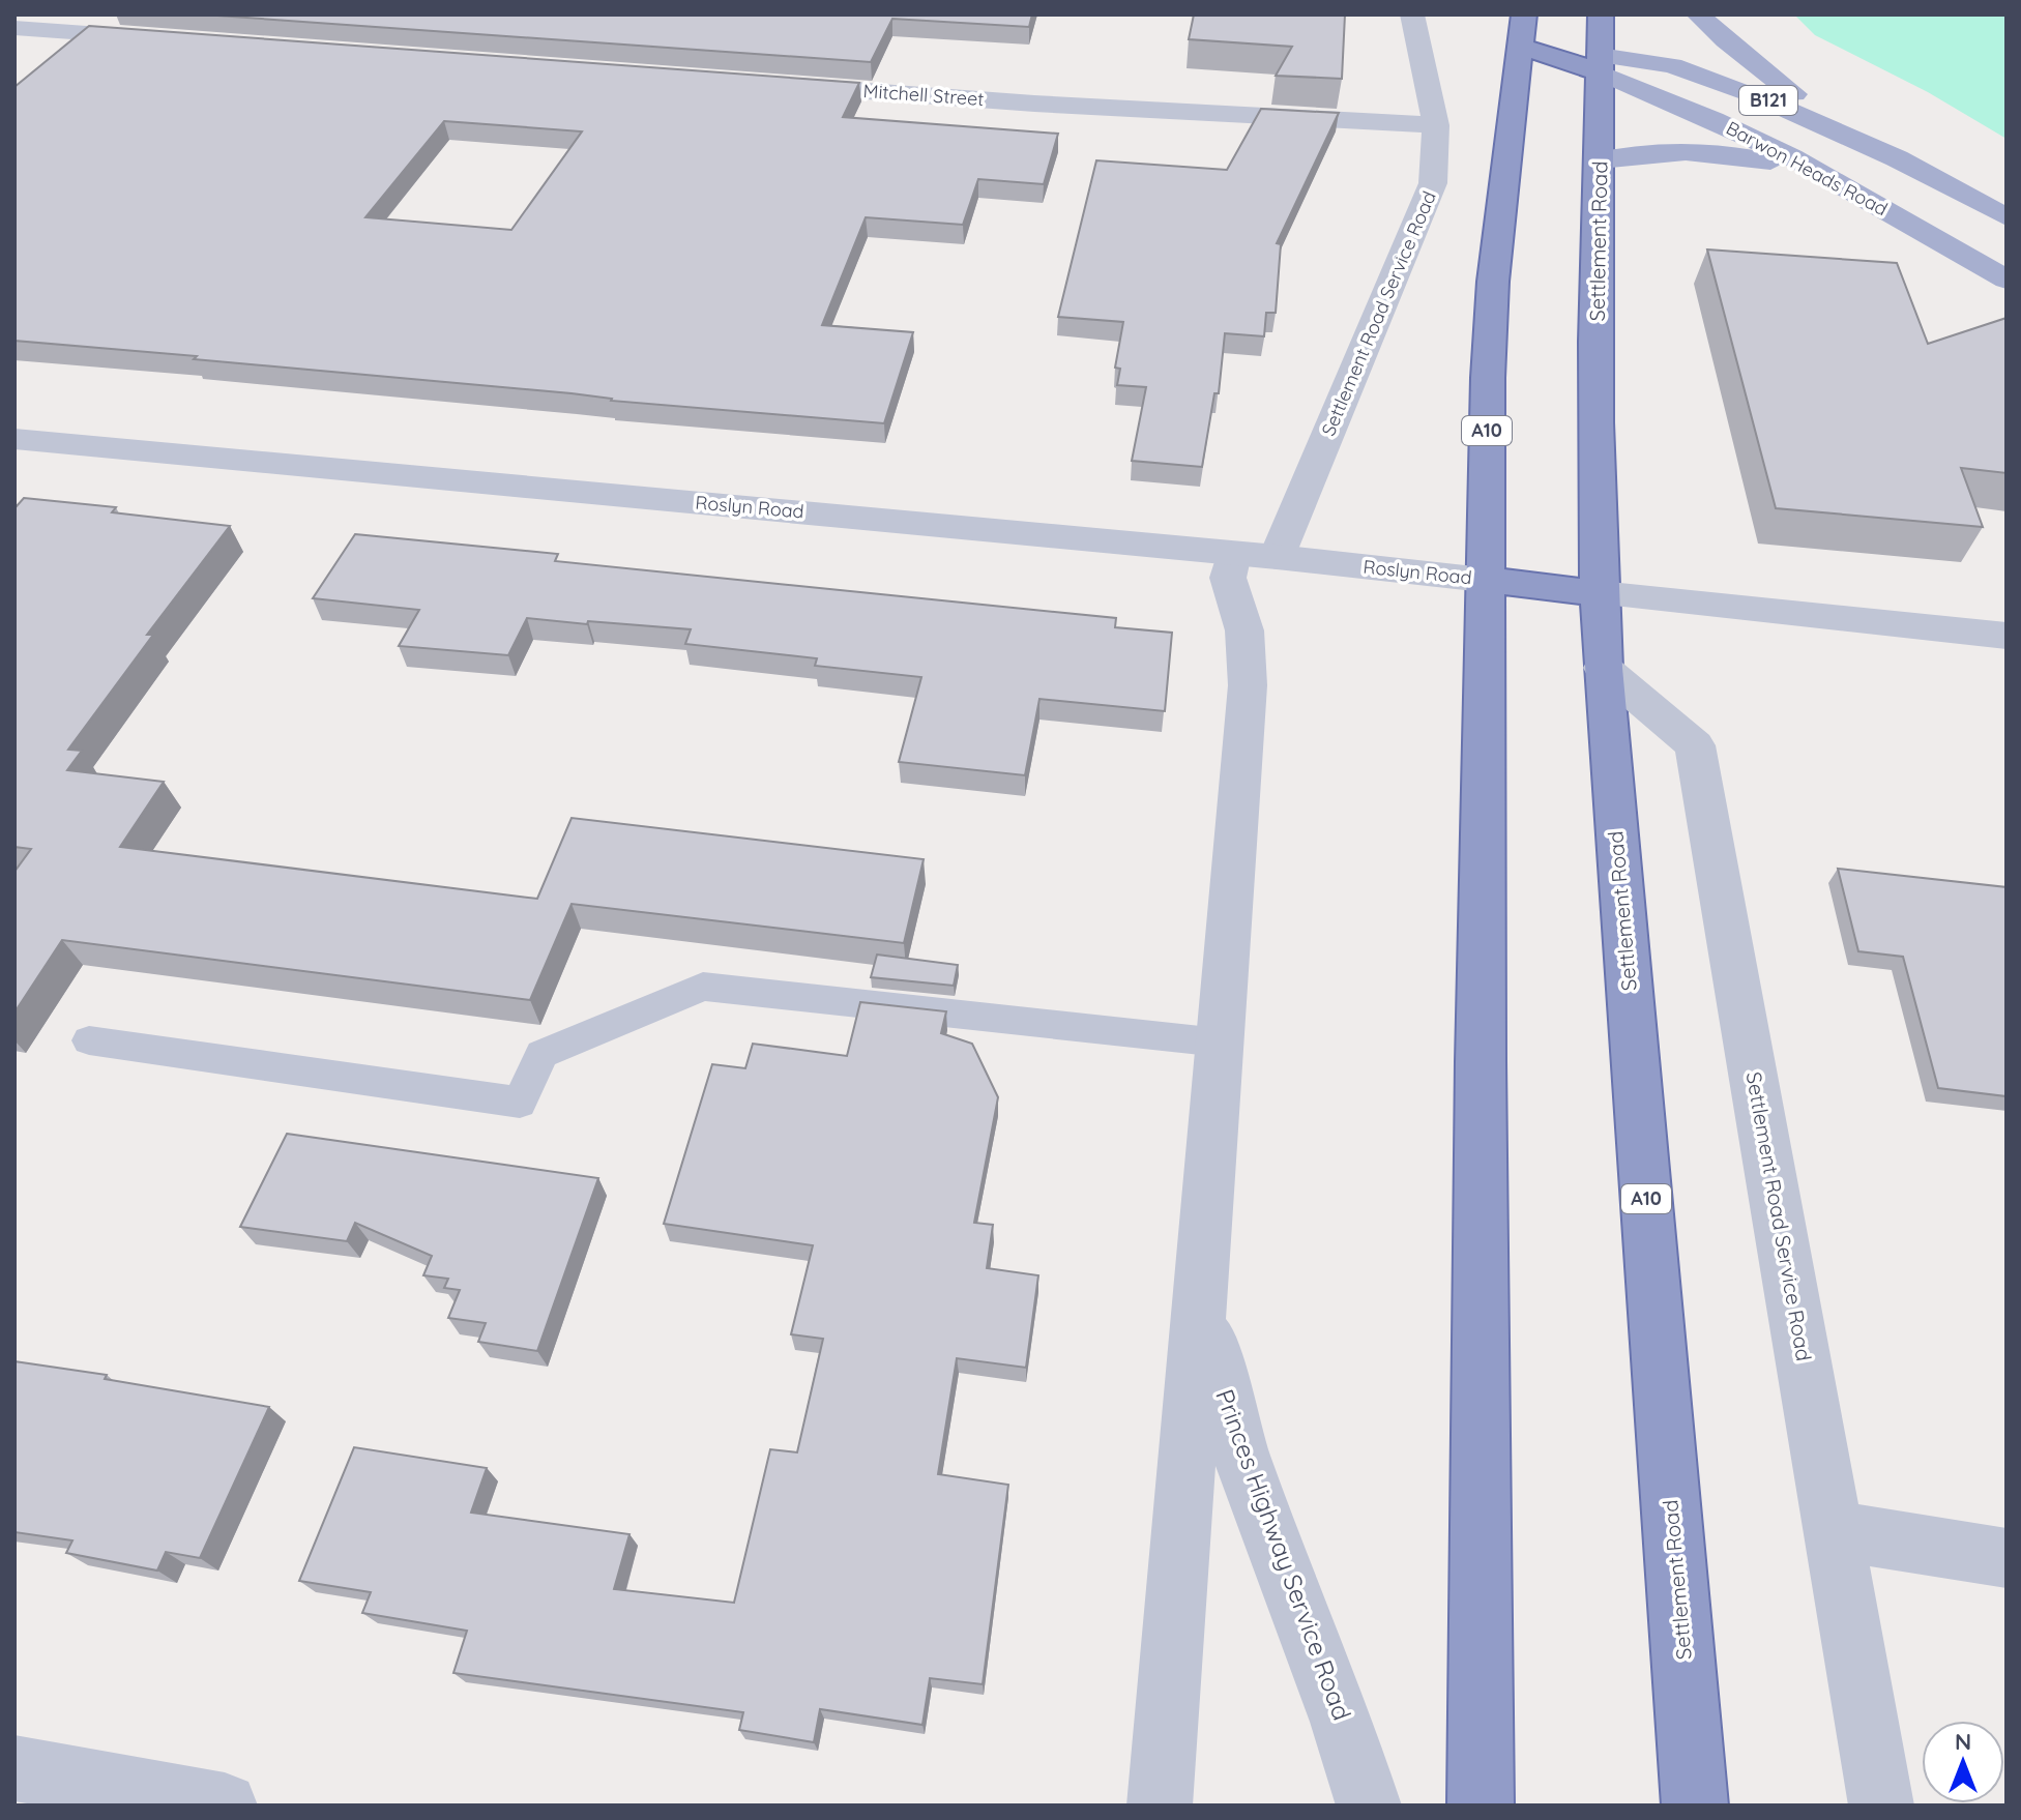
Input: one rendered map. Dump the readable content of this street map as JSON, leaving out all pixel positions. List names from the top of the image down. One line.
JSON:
{"streets":{"highway":["B121","Settlement Road","A10"],"main road":["Barwon Heads Road"],"street":["Mitchell Street","Settlement Road Service Road","Roslyn Road","Princes Highway Service Road"]},"crossings":[["Mitchell Street","Settlement Road Service Road"],["B121","Barwon Heads Road"],["B121","Settlement Road"],["B121","A10"],["Barwon Heads Road","Settlement Road"],["Settlement Road","Settlement Road Service Road"],["Settlement Road Service Road","Roslyn Road"],["A10","Roslyn Road"]],"north":"top"}
